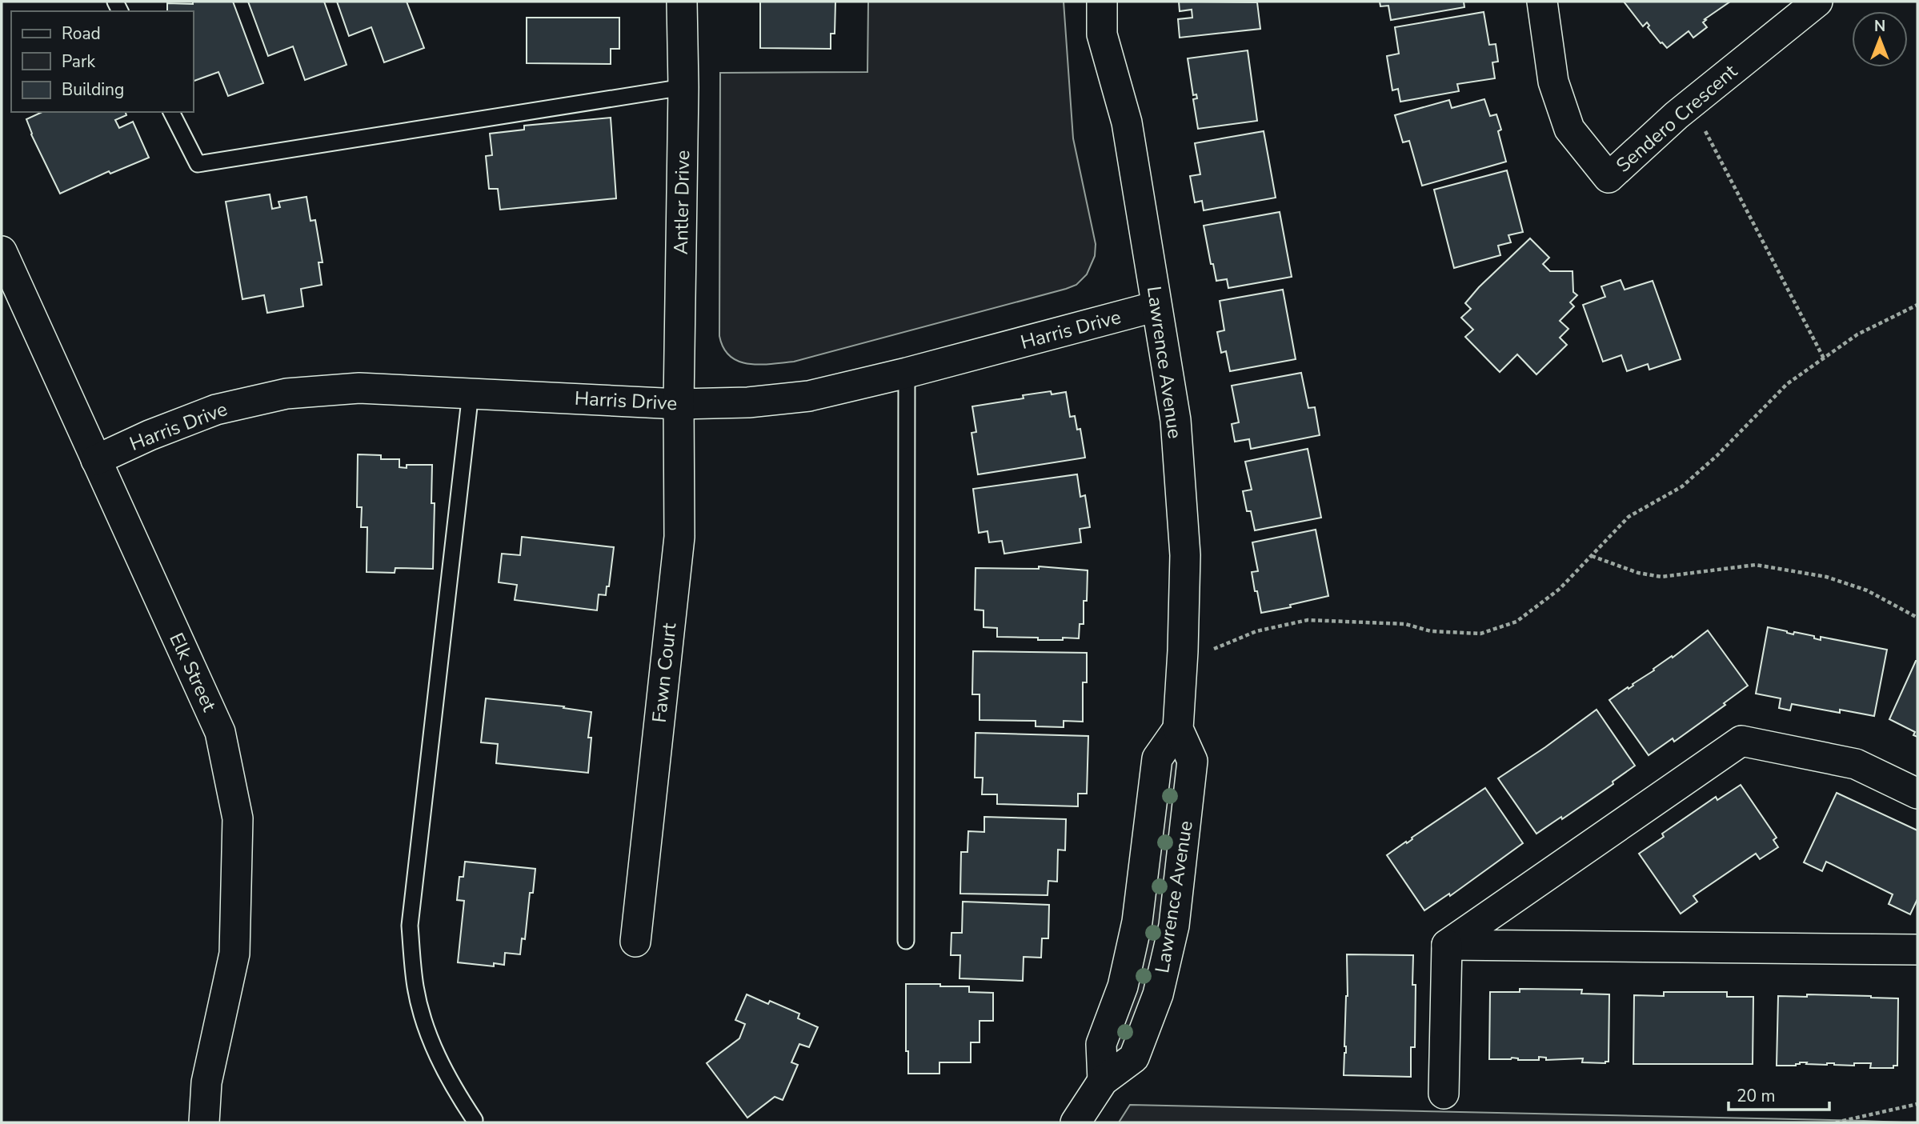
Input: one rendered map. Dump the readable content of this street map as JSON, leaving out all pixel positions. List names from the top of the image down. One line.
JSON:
{"streets":{"street":["Sendero Crescent","Antler Drive","Harris Drive","Lawrence Avenue","Elk Street","Fawn Court"]},"crossings":[["Antler Drive","Harris Drive"],["Antler Drive","Fawn Court"],["Harris Drive","Lawrence Avenue"],["Harris Drive","Elk Street"],["Harris Drive","Fawn Court"]],"legend":["Road","Park","Building"],"scale_bar":"20 m","north":"top"}
